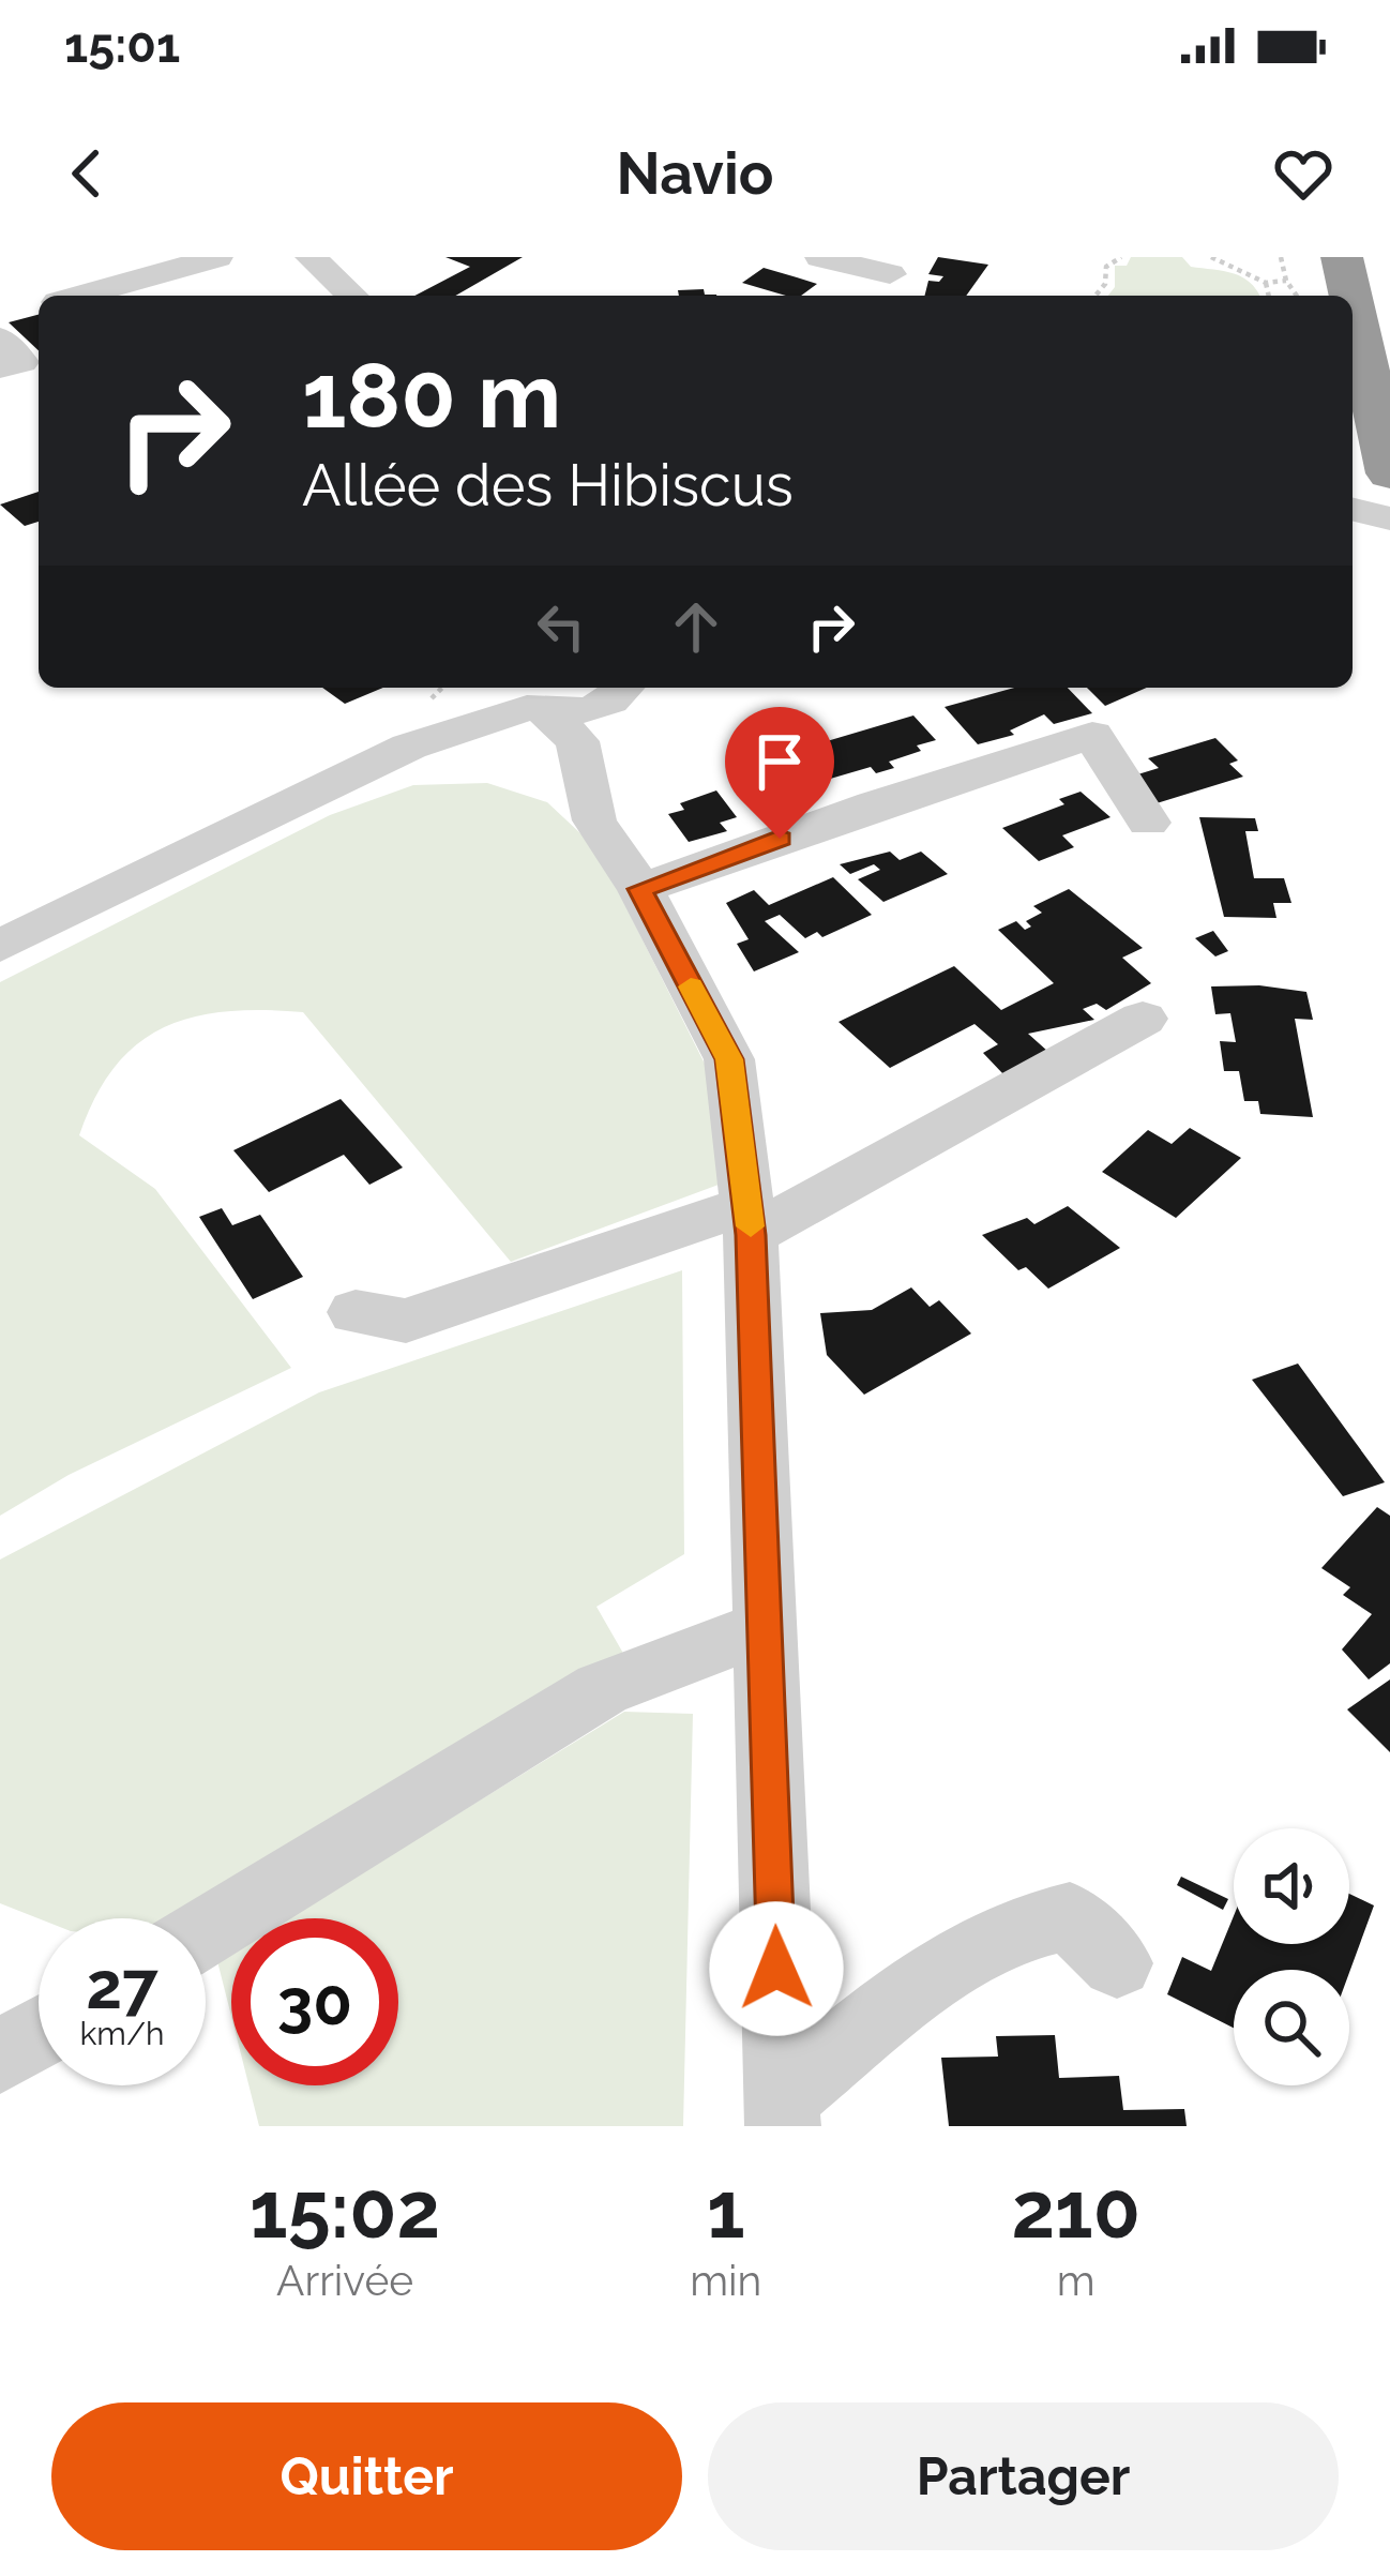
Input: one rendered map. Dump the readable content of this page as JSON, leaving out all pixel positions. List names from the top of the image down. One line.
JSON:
{"page":{"status":"15:01","header":"Navio","turn":["180 m","Allée des Hibiscus"],"speed":"27 km/h","limit":"30","eta":["15:02","Arrivée","1","min","210","m"],"buttons":["Quitter","Partager"]}}
